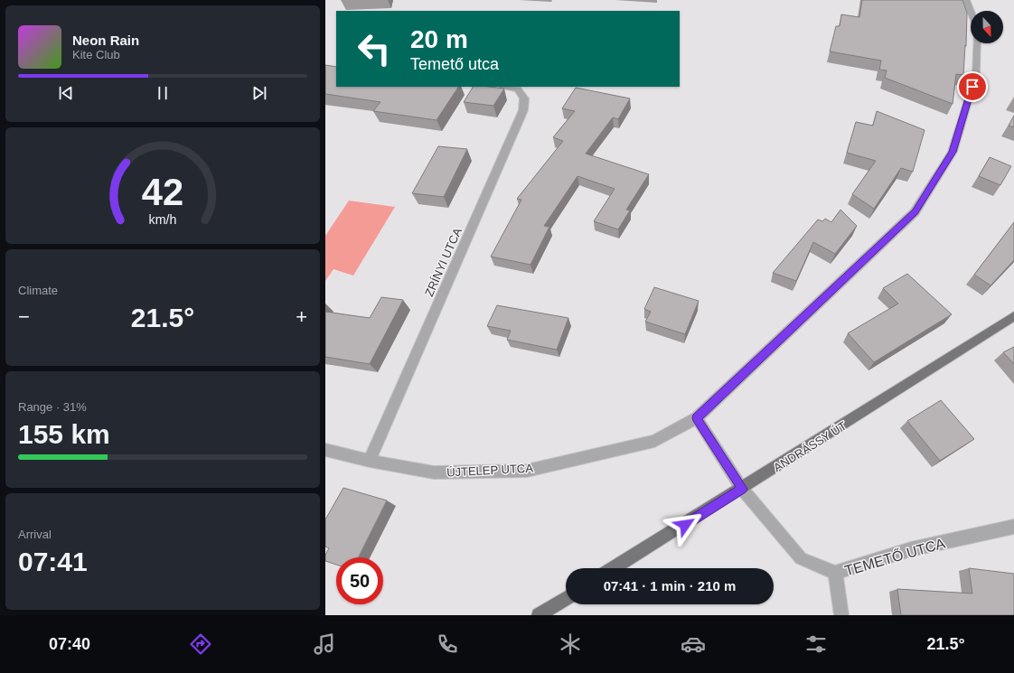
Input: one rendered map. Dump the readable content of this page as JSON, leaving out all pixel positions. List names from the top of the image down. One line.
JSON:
{"streets":{"main road":["ANDRÁSSY ÚT"],"street":["ZRÍNYI UTCA","ÚJTELEP UTCA","TEMETŐ UTCA"]},"crossings":[["ZRÍNYI UTCA","ÚJTELEP UTCA"],["ANDRÁSSY ÚT","TEMETŐ UTCA"],["ÚJTELEP UTCA","TEMETŐ UTCA"]],"north":"bottom","page":{"turn":["20 m","Temető utca"],"song":["Neon Rain","Kite Club"],"tile":["Climate",["Range · 31%","155 km"],["Arrival","07:41"]],"heat":["−","21.5°","+"],"limit":"50","trip":"07:41 · 1 min · 210 m","tabs":["07:40","21.5°"],"gauge":["42","km/h"]}}
